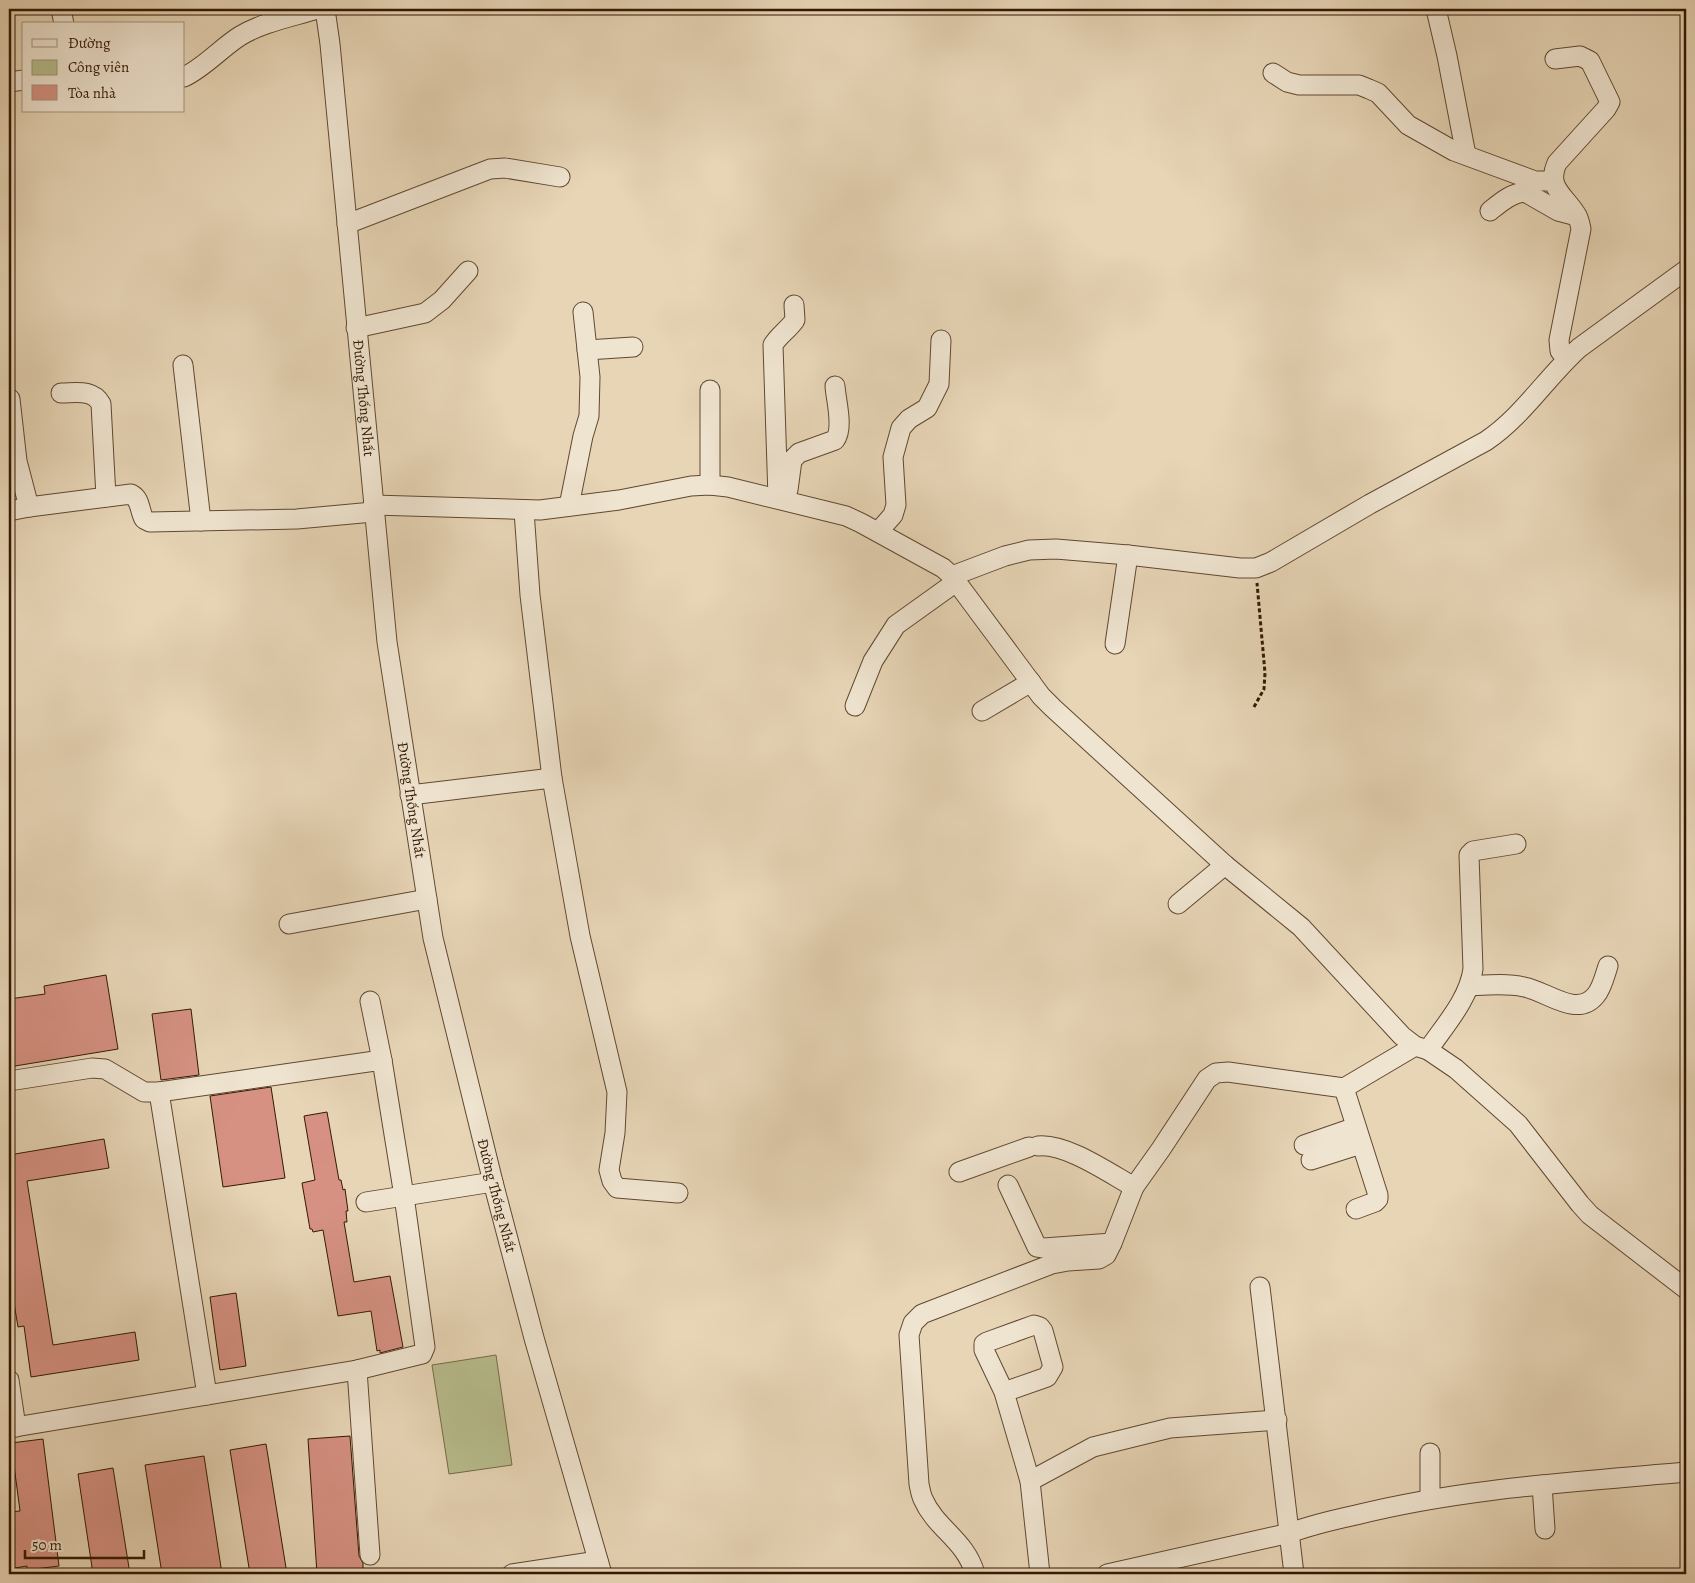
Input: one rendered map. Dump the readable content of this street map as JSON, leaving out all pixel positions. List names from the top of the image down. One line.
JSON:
{"streets":{"street":["Đường Thống Nhất"]},"legend":["Đường","Công viên","Tòa nhà"],"scale_bar":"50 m"}
